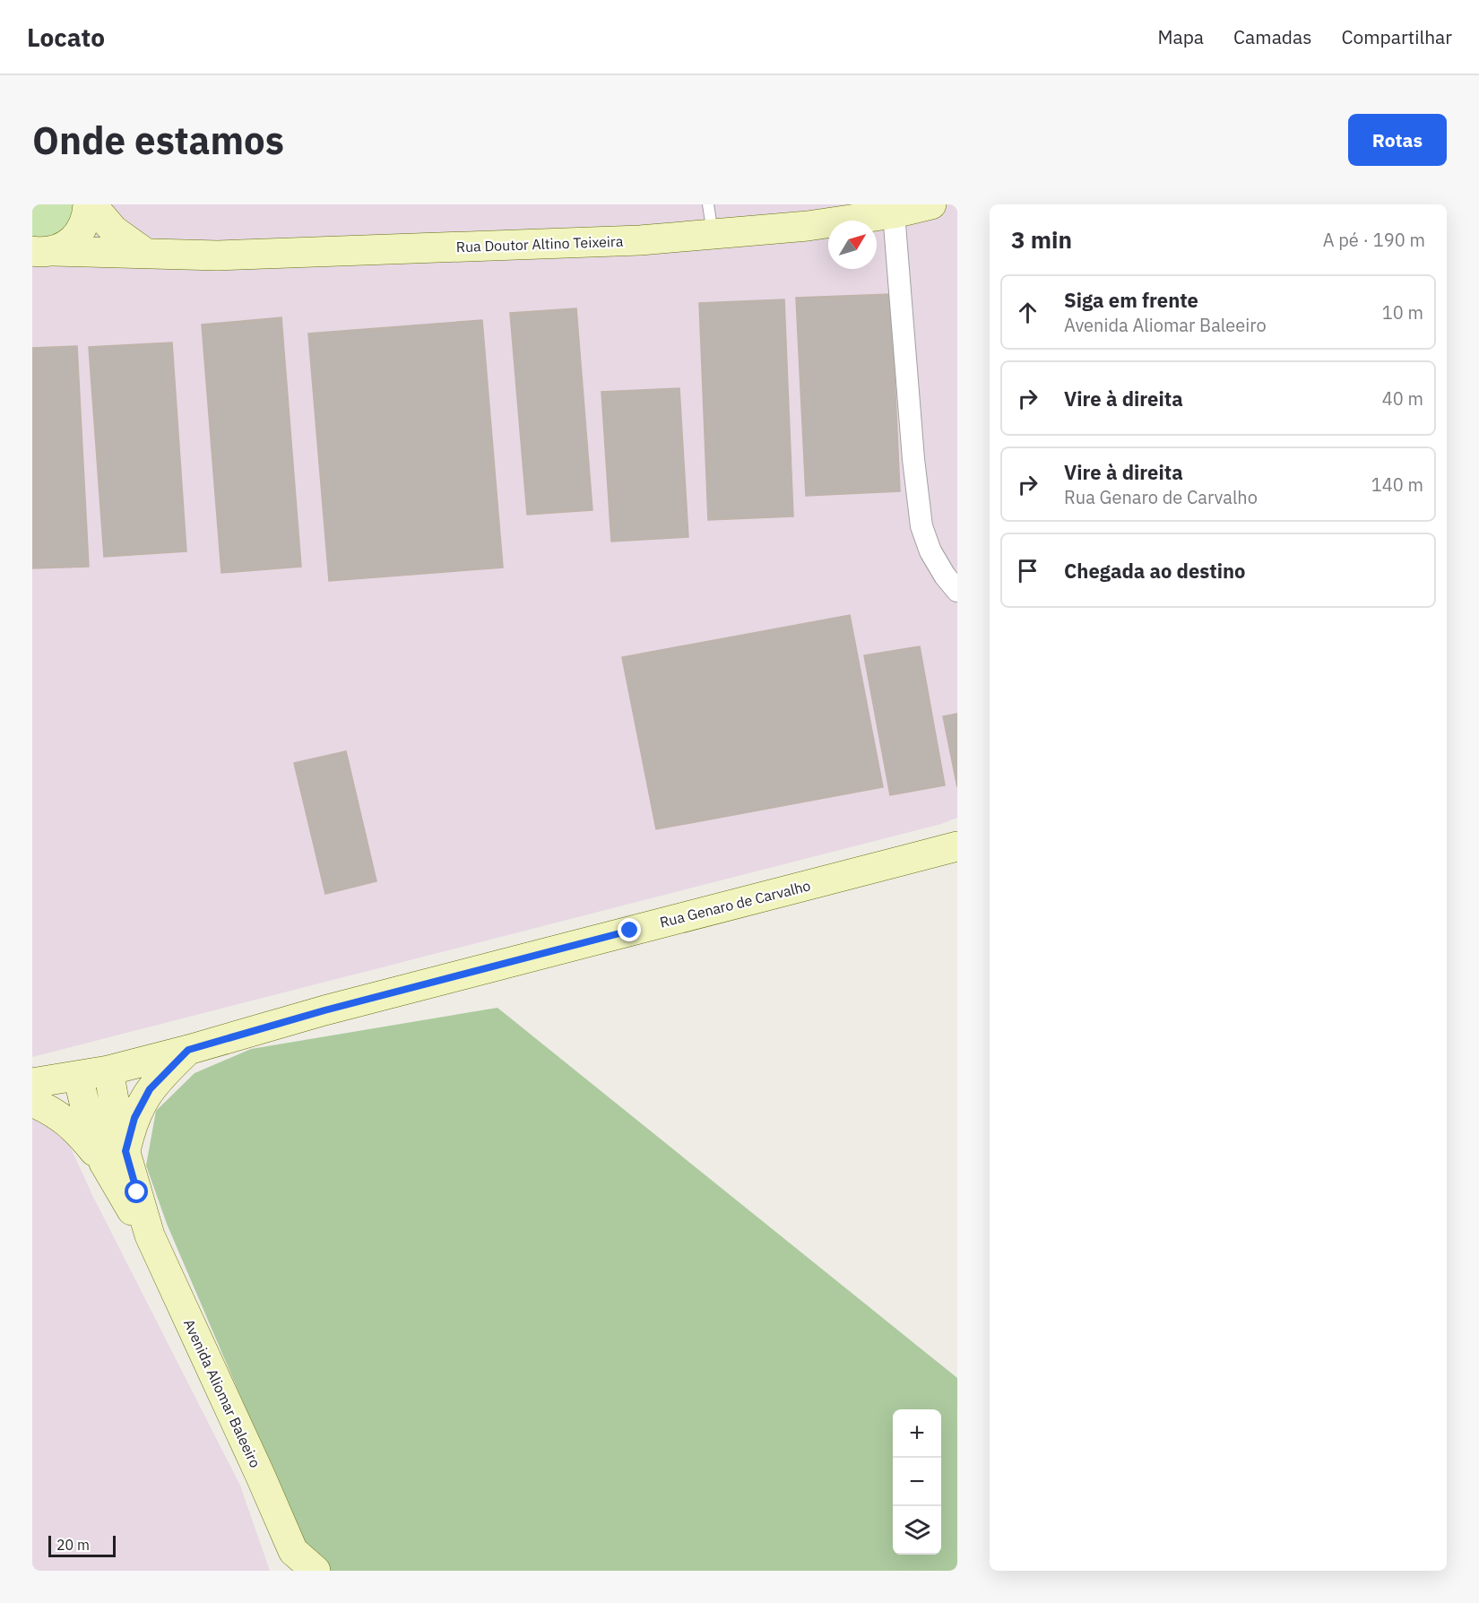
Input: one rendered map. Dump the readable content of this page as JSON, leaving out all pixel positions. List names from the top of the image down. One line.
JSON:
{"streets":{"main road":["Rua Doutor Altino Teixeira","Rua Genaro de Carvalho","Avenida Aliomar Baleeiro"]},"crossings":[["Rua Genaro de Carvalho","Avenida Aliomar Baleeiro"]],"scale_bar":"20 m","north":"top right","page":{"header":"Locato","nav":["Mapa","Camadas","Compartilhar"],"buttons":"Rotas","title":"Onde estamos","heading":["3 min","A pé · 190 m"],"list":[["Siga em frente","Avenida Aliomar Baleeiro","10 m"],["Vire à direita","40 m"],["Vire à direita","Rua Genaro de Carvalho","140 m"],"Chegada ao destino"],"map_buttons":["+","−"],"scale":"20 m"}}
